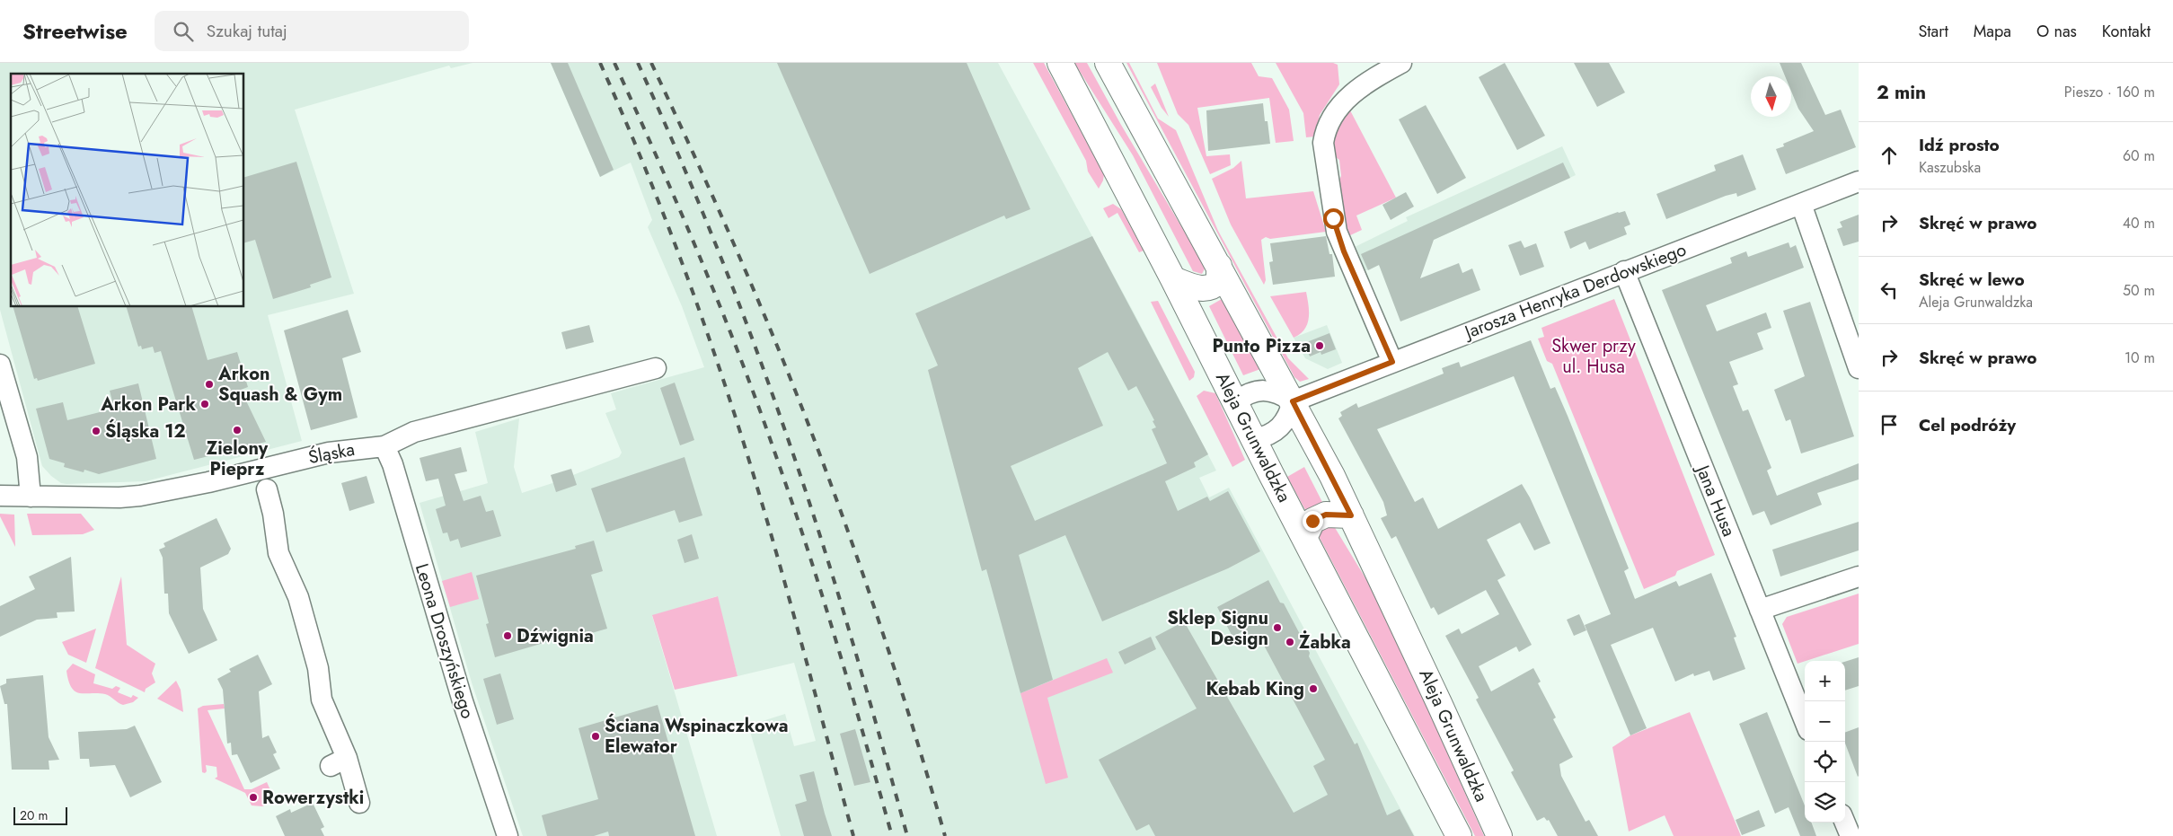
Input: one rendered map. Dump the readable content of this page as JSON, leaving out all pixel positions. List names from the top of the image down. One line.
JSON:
{"streets":{"main road":["Aleja Grunwaldzka"],"street":["Jarosza Henryka Derdowskiego","Śląska","Jana Husa","Leona Droszyńskiego"]},"crossings":[["Jarosza Henryka Derdowskiego","Aleja Grunwaldzka"],["Jarosza Henryka Derdowskiego","Jana Husa"],["Śląska","Leona Droszyńskiego"]],"parks":["Skwer przy ul. Husa"],"places":["Punto Pizza","Arkon Squash & Gym","Arkon Park","Zielony Pieprz","Śląska 12","Sklep Signu Design","Dźwignia","Żabka","Kebab King","Ściana Wspinaczkowa Elewator","Rowerzystki"],"scale_bar":"20 m","north":"bottom","page":{"header":"Streetwise","search":"Szukaj tutaj","nav":["Start","Mapa","O nas","Kontakt"],"heading":["2 min","Pieszo · 160 m"],"list":[["Idź prosto","Kaszubska","60 m"],["Skręć w prawo","40 m"],["Skręć w lewo","Aleja Grunwaldzka","50 m"],["Skręć w prawo","10 m"],"Cel podróży"],"map_buttons":["+","−"],"scale":"20 m"}}
